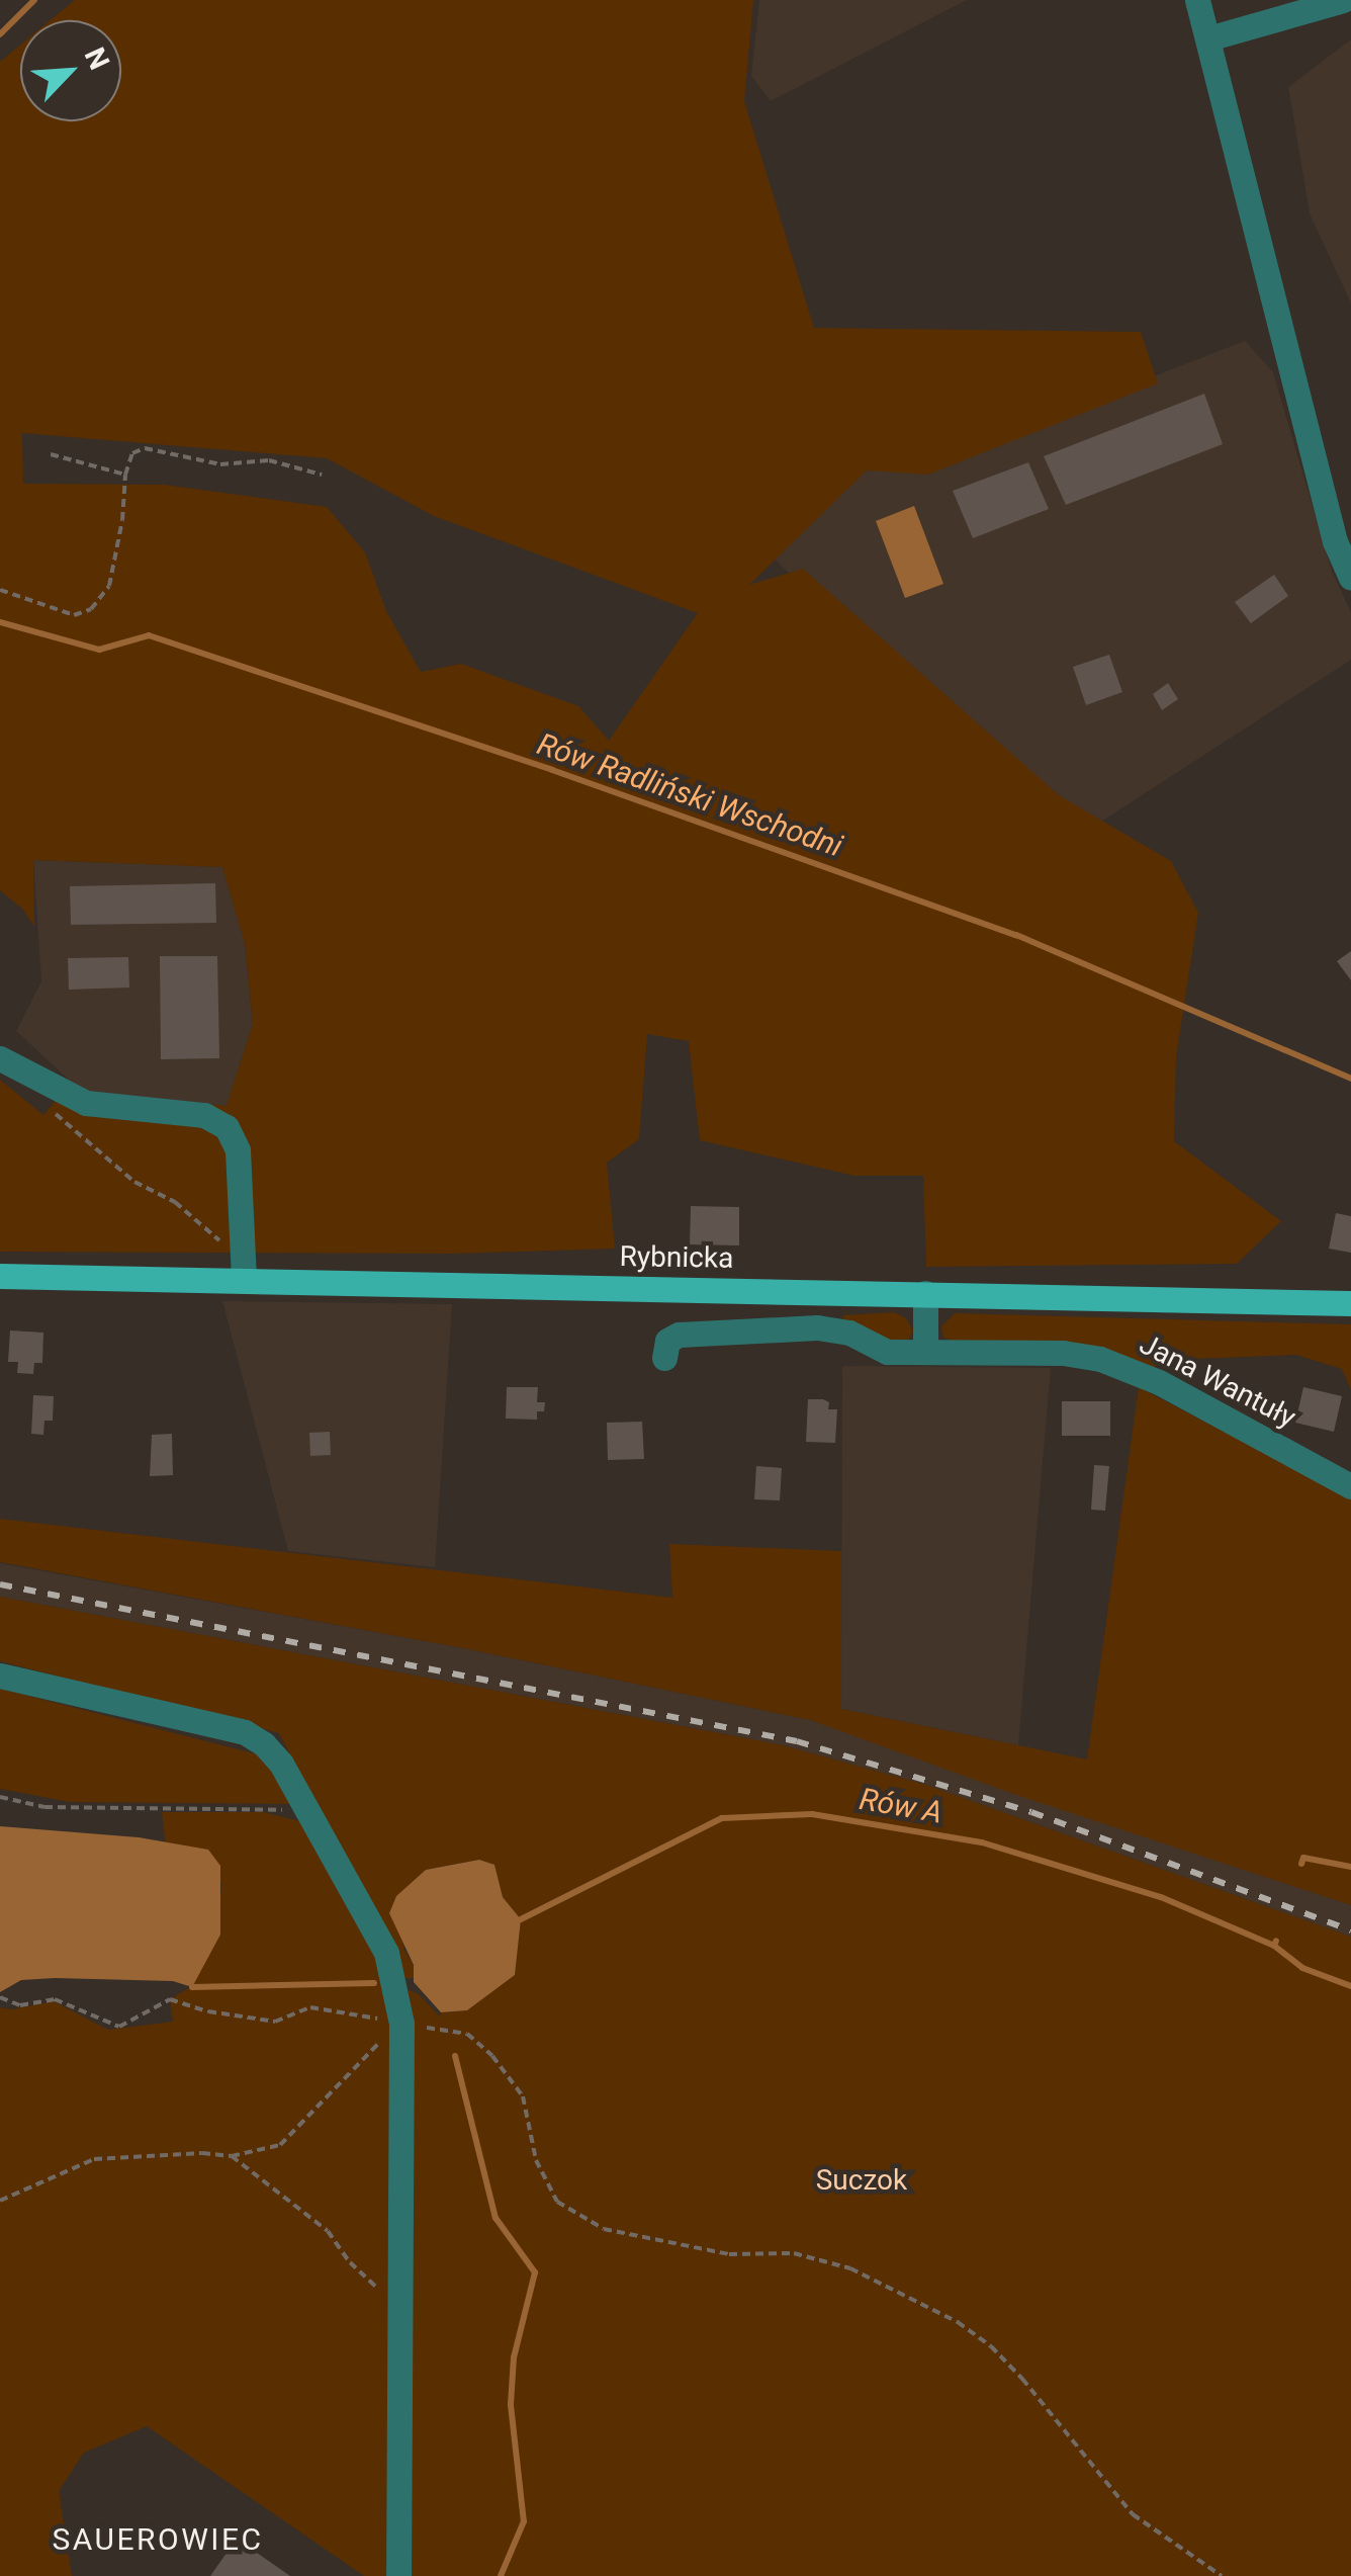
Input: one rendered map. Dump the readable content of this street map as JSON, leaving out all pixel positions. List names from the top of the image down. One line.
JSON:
{"streets":{"main road":["Rybnicka"],"street":["Jana Wantuły"]},"districts":["SAUEROWIEC"],"water":["Rów Radliński Wschodni","Rów A"],"parks":["Suczok"],"north":"top right"}
